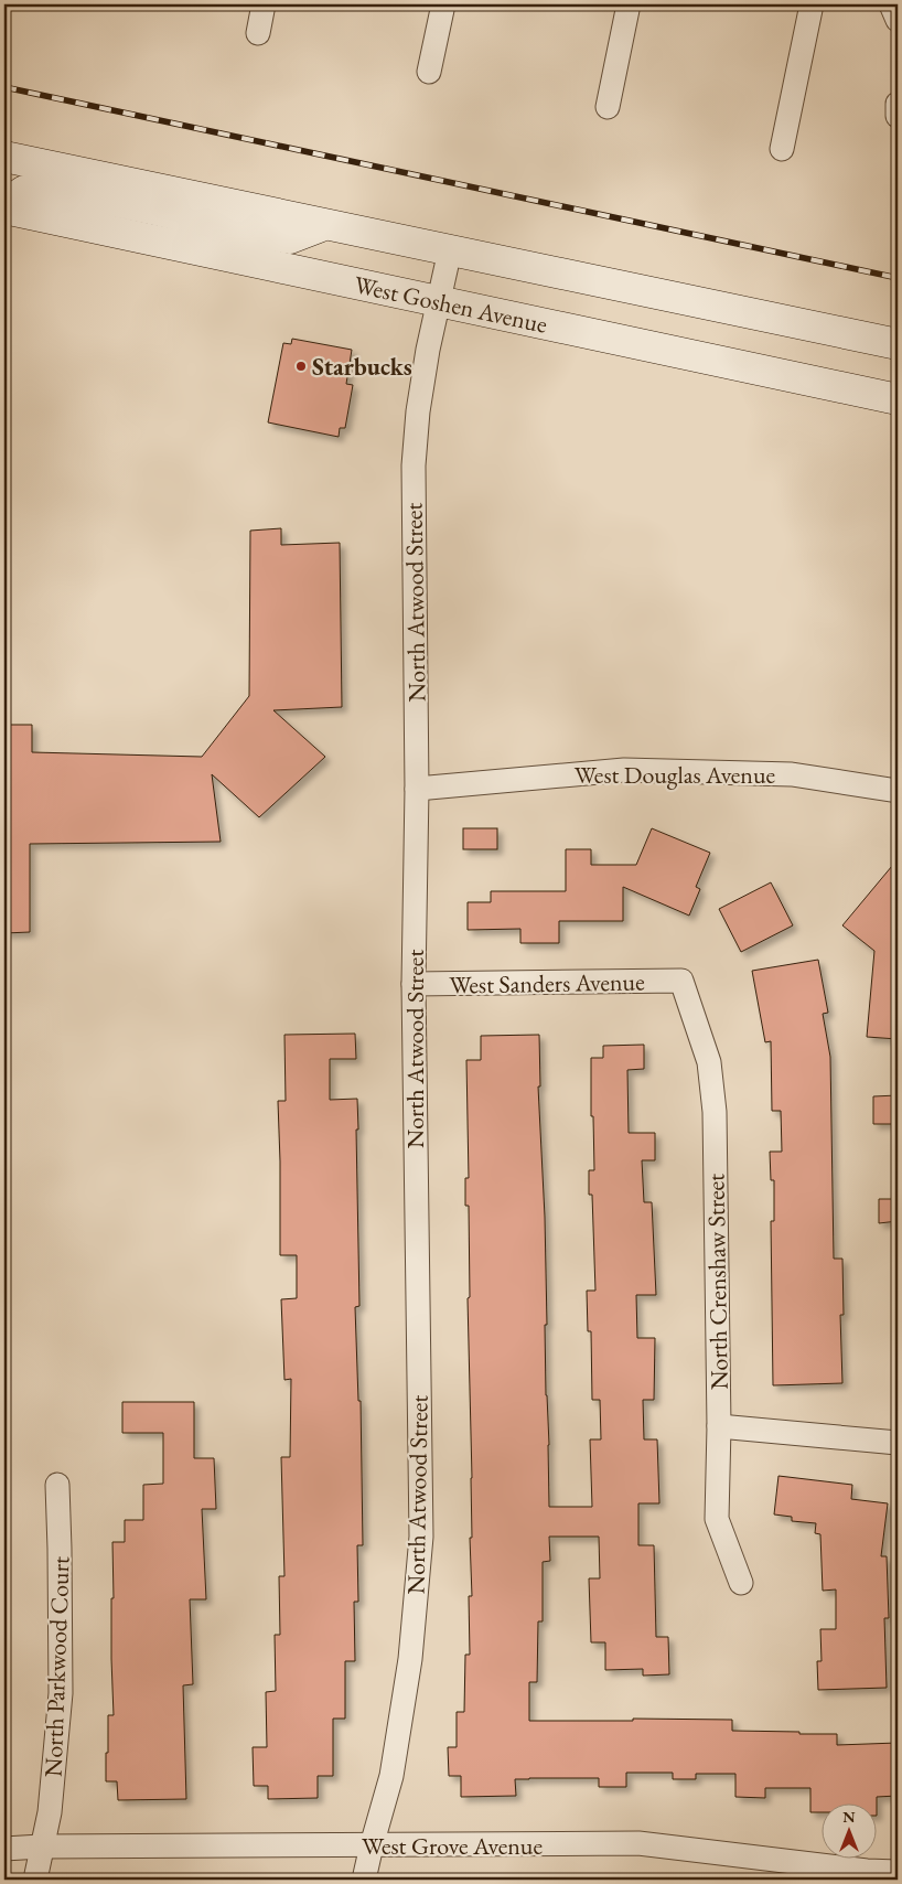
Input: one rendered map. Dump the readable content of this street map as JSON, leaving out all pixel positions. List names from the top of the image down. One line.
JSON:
{"streets":{"main road":["West Goshen Avenue"],"street":["North Atwood Street","West Douglas Avenue","West Sanders Avenue","North Crenshaw Street","North Parkwood Court","West Grove Avenue"]},"crossings":[["West Goshen Avenue","North Atwood Street"],["North Atwood Street","West Douglas Avenue"],["North Atwood Street","West Sanders Avenue"],["North Atwood Street","West Grove Avenue"],["West Sanders Avenue","North Crenshaw Street"],["North Parkwood Court","West Grove Avenue"]],"places":["Starbucks"],"north":"top"}
